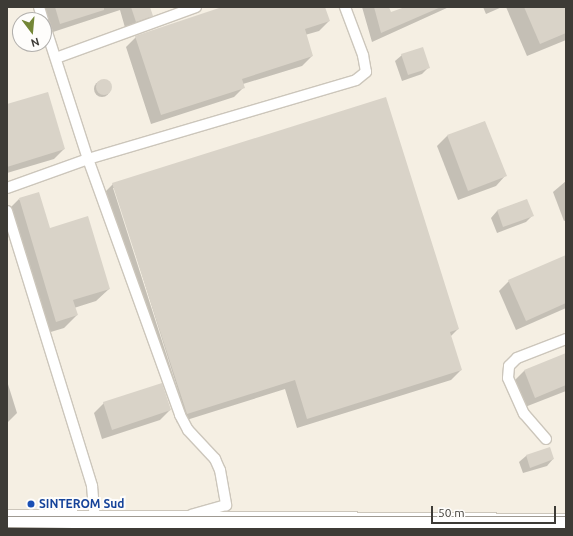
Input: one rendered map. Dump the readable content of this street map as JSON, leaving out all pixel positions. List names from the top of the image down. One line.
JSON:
{"places":["SINTEROM Sud"],"scale_bar":"50 m","north":"bottom"}
